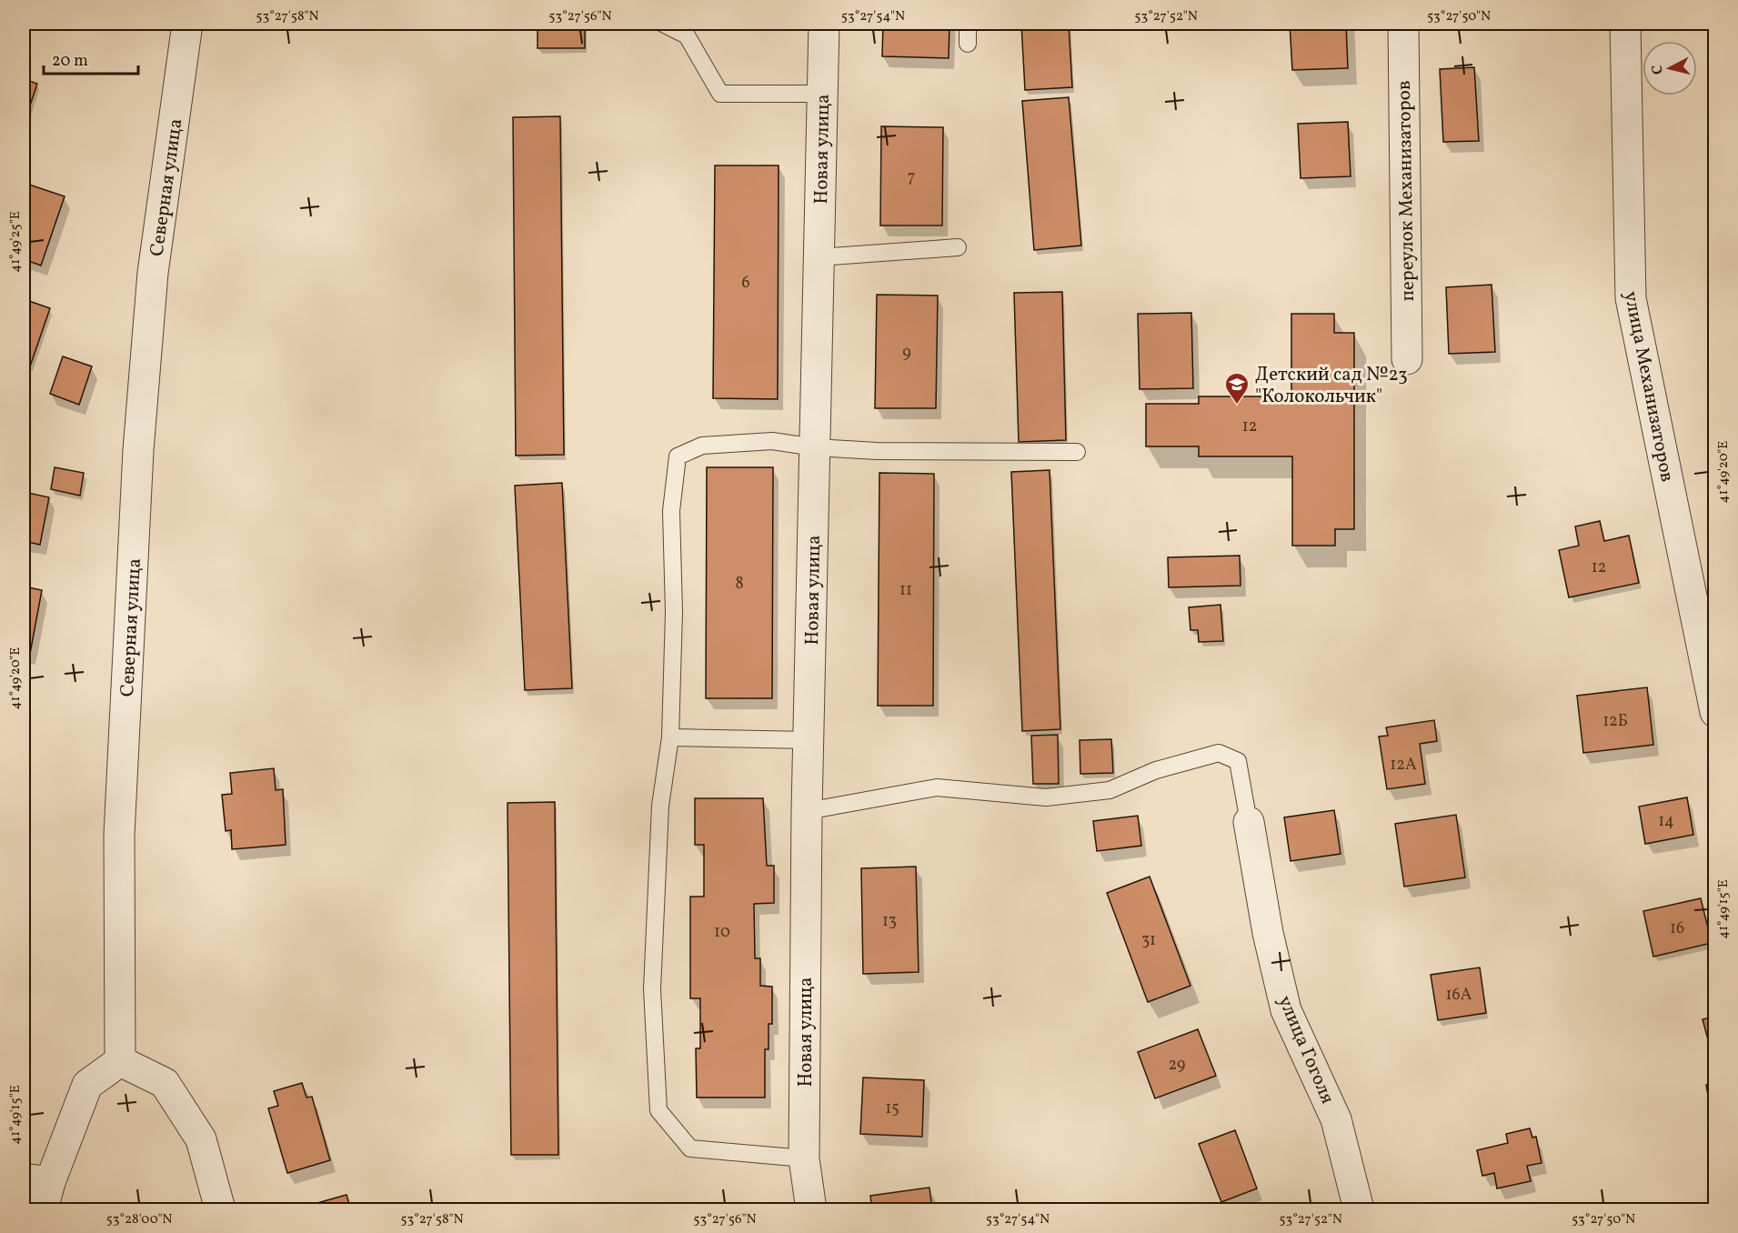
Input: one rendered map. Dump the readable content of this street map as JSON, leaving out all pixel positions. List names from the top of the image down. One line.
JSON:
{"streets":{"street":["Новая улица","Северная улица","переулок Механизаторов","улица Механизаторов","улица Гоголя"]},"places":{"school or university":["Детский сад №23 \"Колокольчик\""]},"house_numbers":["7","6","9","12","12","8","11","12Б","12А","14","13","16","10","31","16А","29","15"],"scale_bar":"20 m","north":"left","coordinates":["53°27'58\"N","53°27'56\"N","53°27'54\"N","53°27'52\"N","53°27'50\"N","41°49'25\"E","41°49'20\"E","41°49'15\"E","53°28'00\"N"]}
